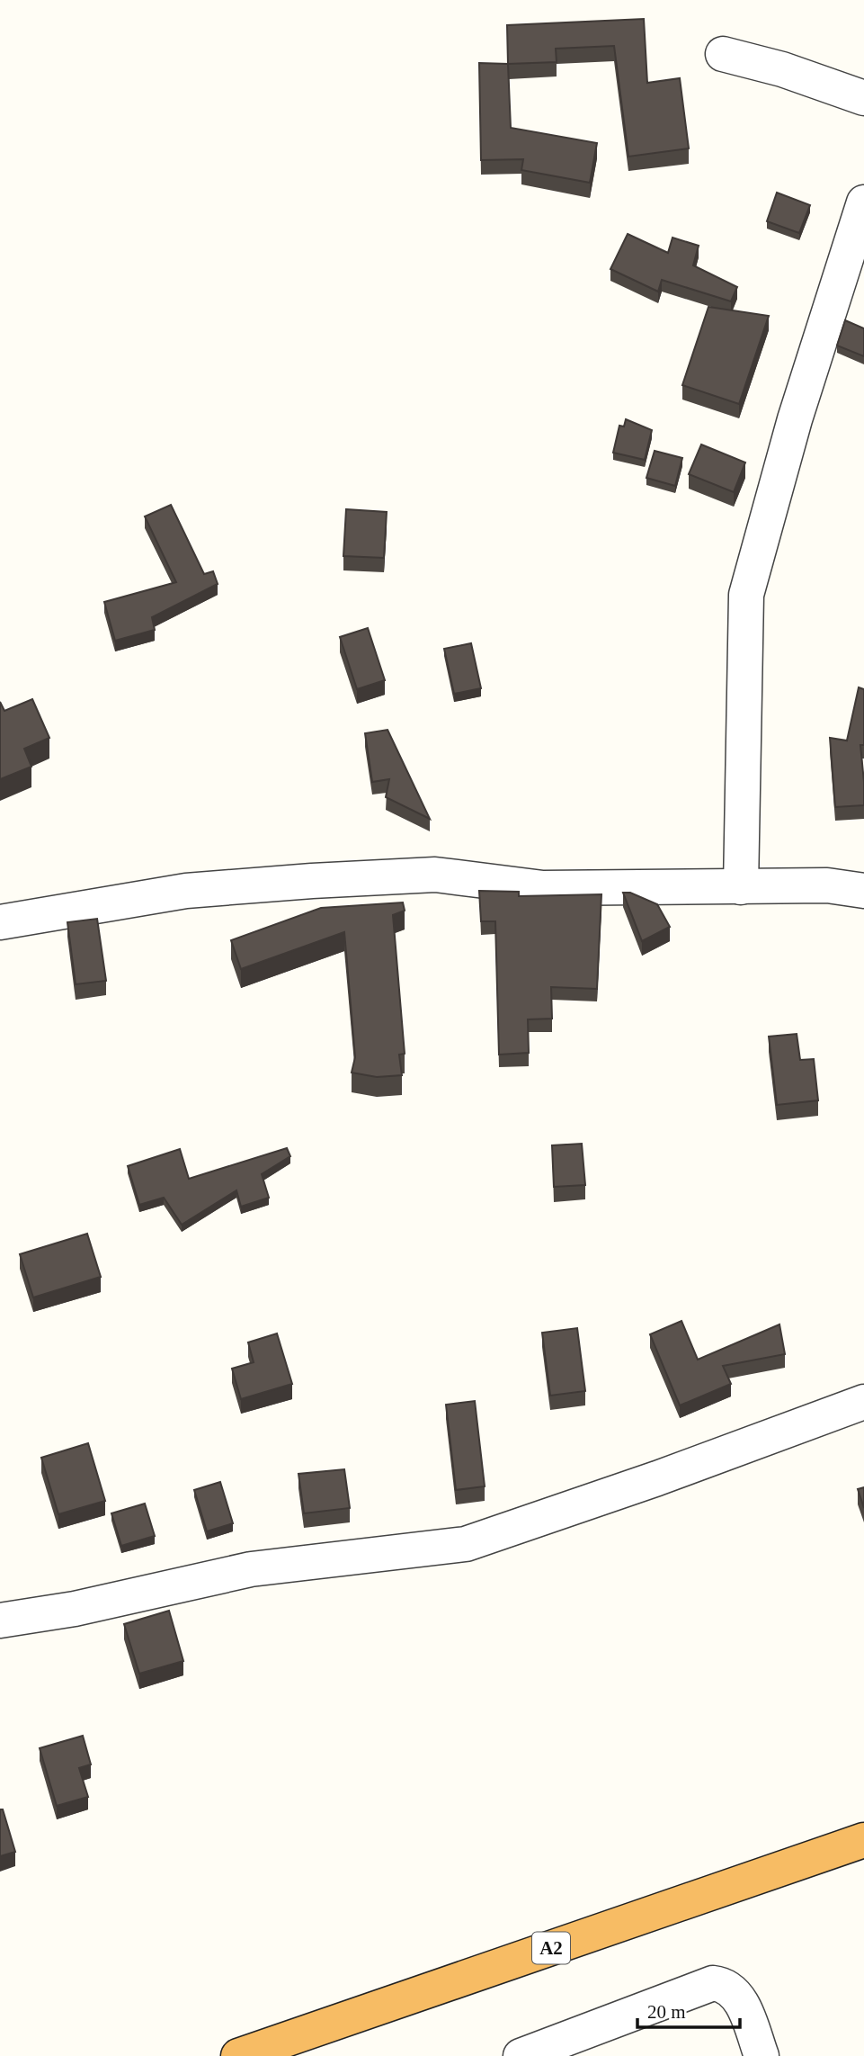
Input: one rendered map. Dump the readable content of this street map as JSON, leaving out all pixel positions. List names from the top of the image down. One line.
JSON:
{"streets":{"highway":["A2"]},"scale_bar":"20 m"}
